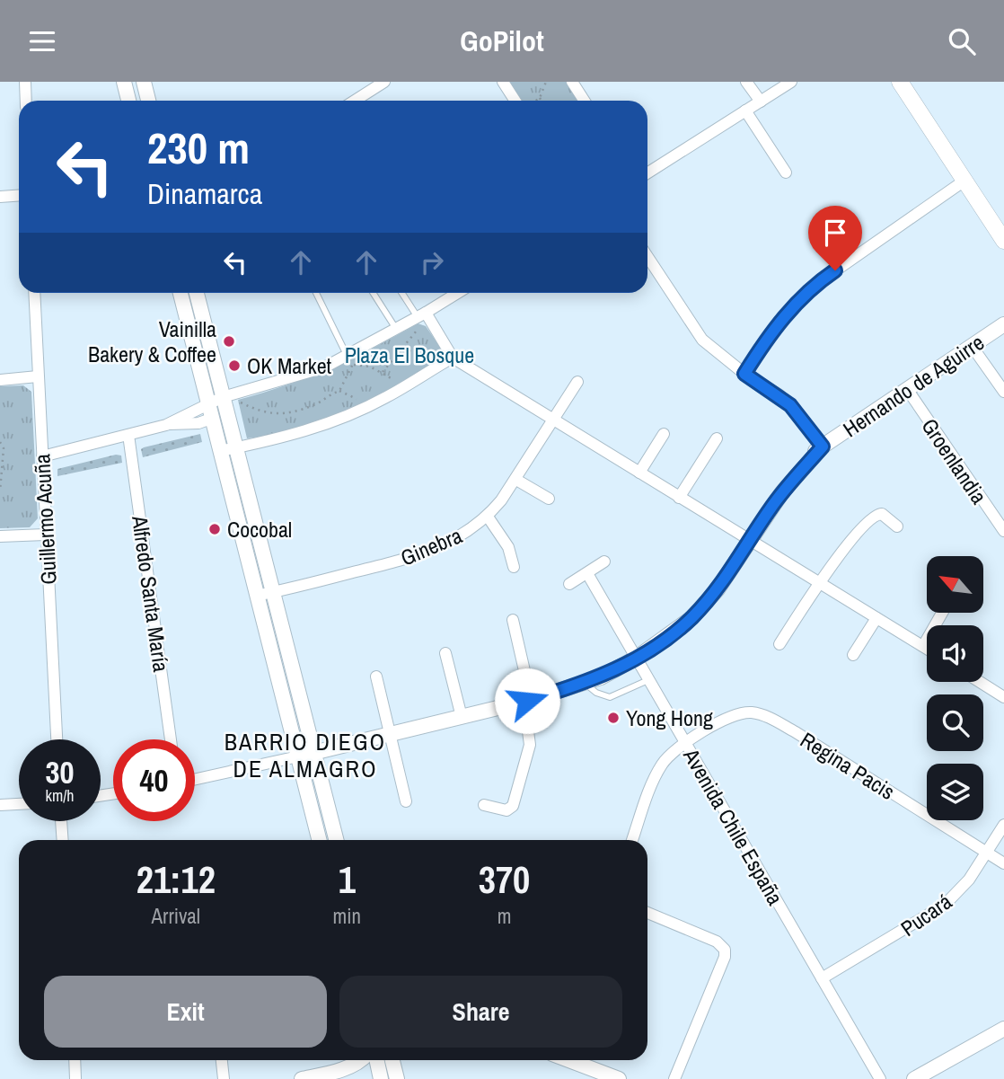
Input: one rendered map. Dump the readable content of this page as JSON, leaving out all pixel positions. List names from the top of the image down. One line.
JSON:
{"streets":{"street":["Hernando de Aguirre","Groenlandia","Guillermo Acuña","Ginebra","Alfredo Santa María","Regina Pacis","Avenida Chile España","Pucará"]},"crossings":[["Hernando de Aguirre","Groenlandia"],["Hernando de Aguirre","Avenida Chile España"],["Regina Pacis","Avenida Chile España"],["Regina Pacis","Pucará"],["Avenida Chile España","Pucará"]],"districts":["BARRIO DIEGO DE ALMAGRO"],"parks":["Plaza El Bosque"],"places":["Vainilla Bakery & Coffee","OK Market","Cocobal","Yong Hong"],"north":"top left","page":{"header":"GoPilot","turn":["230 m","Dinamarca"],"speed":"30 km/h","limit":"40","eta":["21:12","Arrival","1","min","370","m"],"buttons":["Exit","Share"]}}
